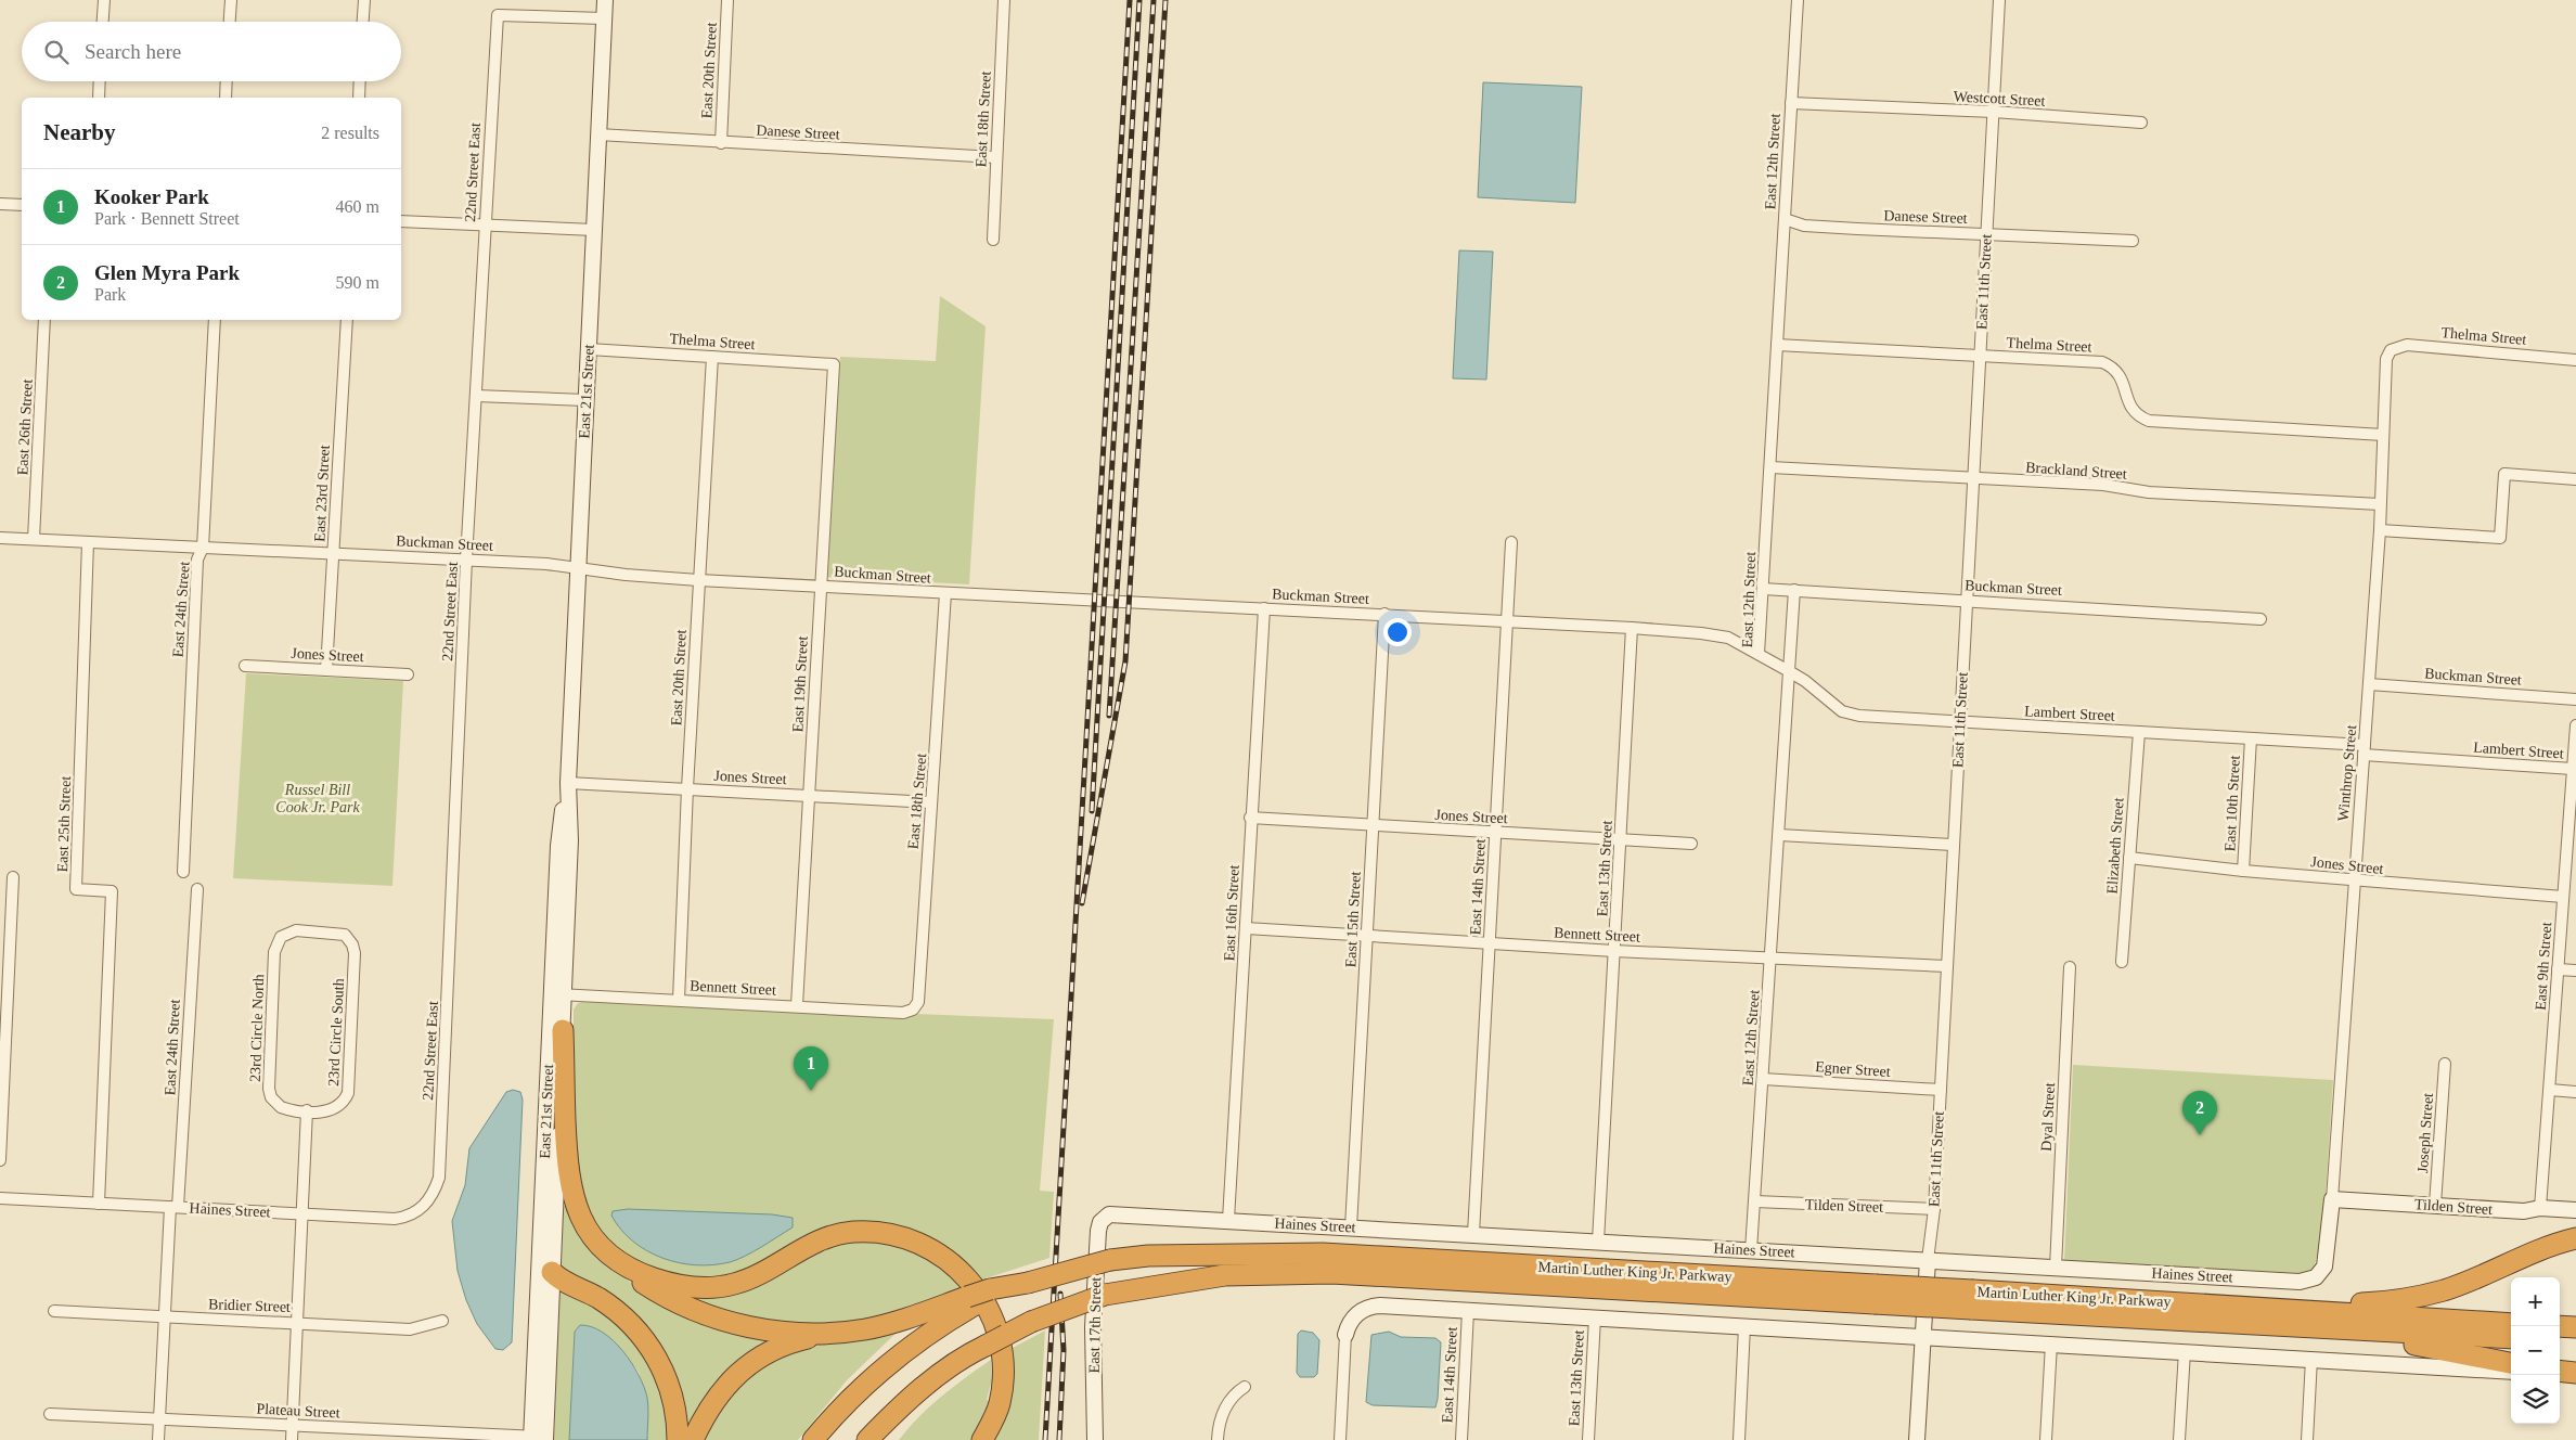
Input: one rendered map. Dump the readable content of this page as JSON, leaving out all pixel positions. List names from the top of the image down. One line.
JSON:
{"streets":{"highway":["Martin Luther King Jr. Parkway"],"street":["East 20th Street","Westcott Street","East 18th Street","Danese Street","East 12th Street","22nd Street East","East 11th Street","Thelma Street","East 21st Street","East 26th Street","Brackland Street","East 23rd Street","Buckman Street","East 24th Street","Jones Street","East 19th Street","Lambert Street","Winthrop Street","East 10th Street","East 25th Street","Elizabeth Street","East 13th Street","East 14th Street","East 16th Street","East 15th Street","Bennett Street","East 9th Street","23rd Circle North","23rd Circle South","Egner Street","Dyal Street","Joseph Street","Tilden Street","Haines Street","Bridier Street","East 17th Street","Plateau Street"]},"crossings":[["East 20th Street","Danese Street"],["East 20th Street","Thelma Street"],["East 20th Street","Buckman Street"],["East 20th Street","Jones Street"],["East 20th Street","Bennett Street"],["Westcott Street","East 12th Street"],["Westcott Street","East 11th Street"],["East 18th Street","Danese Street"],["East 18th Street","Buckman Street"],["East 18th Street","Jones Street"],["East 18th Street","Bennett Street"],["Danese Street","East 12th Street"],["Danese Street","East 11th Street"],["Danese Street","East 21st Street"],["East 12th Street","Thelma Street"],["East 12th Street","Brackland Street"],["East 12th Street","Buckman Street"],["East 12th Street","Lambert Street"],["East 12th Street","Bennett Street"],["East 12th Street","Egner Street"],["East 12th Street","Tilden Street"],["East 12th Street","Haines Street"],["22nd Street East","East 21st Street"],["22nd Street East","Buckman Street"],["22nd Street East","Haines Street"],["East 11th Street","Thelma Street"],["East 11th Street","Brackland Street"],["East 11th Street","Buckman Street"],["East 11th Street","Lambert Street"],["East 11th Street","Bennett Street"],["East 11th Street","Egner Street"],["East 11th Street","Tilden Street"],["East 11th Street","Haines Street"],["Thelma Street","East 21st Street"],["Thelma Street","East 19th Street"],["Thelma Street","Winthrop Street"],["East 21st Street","Buckman Street"],["East 21st Street","Jones Street"],["East 21st Street","Bennett Street"],["East 21st Street","Plateau Street"],["East 26th Street","Buckman Street"],["Brackland Street","Winthrop Street"],["East 23rd Street","Buckman Street"],["East 23rd Street","Jones Street"],["Buckman Street","East 24th Street"],["Buckman Street","East 19th Street"],["Buckman Street","Winthrop Street"],["Buckman Street","East 25th Street"],["Buckman Street","East 13th Street"],["Buckman Street","East 14th Street"],["Buckman Street","East 16th Street"],["Buckman Street","East 15th Street"],["East 24th Street","Haines Street"],["East 24th Street","Bridier Street"],["East 24th Street","Plateau Street"],["Jones Street","East 19th Street"],["Jones Street","Winthrop Street"],["Jones Street","East 10th Street"],["Jones Street","Elizabeth Street"],["Jones Street","East 13th Street"],["Jones Street","East 14th Street"],["Jones Street","East 16th Street"],["Jones Street","East 15th Street"],["Jones Street","East 9th Street"],["East 19th Street","Bennett Street"],["Lambert Street","Winthrop Street"],["Lambert Street","East 10th Street"],["Lambert Street","Elizabeth Street"],["Lambert Street","East 9th Street"],["Winthrop Street","Tilden Street"],["Winthrop Street","Haines Street"],["East 25th Street","Haines Street"],["East 13th Street","Bennett Street"],["East 13th Street","Haines Street"],["East 14th Street","Bennett Street"],["East 14th Street","Haines Street"],["East 16th Street","Bennett Street"],["East 16th Street","Haines Street"],["East 15th Street","Bennett Street"],["East 15th Street","Haines Street"],["East 9th Street","Tilden Street"],["23rd Circle North","23rd Circle South"],["Dyal Street","Haines Street"],["Joseph Street","Tilden Street"],["Tilden Street","Haines Street"],["Haines Street","East 17th Street"]],"parks":["Russel Bill Cook Jr. Park"],"page":{"search":"Search here","heading":["Nearby","2 results"],"list":[{"mark":"1","name":"Kooker Park","note":"Park · Bennett Street","value":"460 m"},{"mark":"2","name":"Glen Myra Park","note":"Park","value":"590 m"}],"pins":["1","2"],"map_buttons":["+","−"]}}
